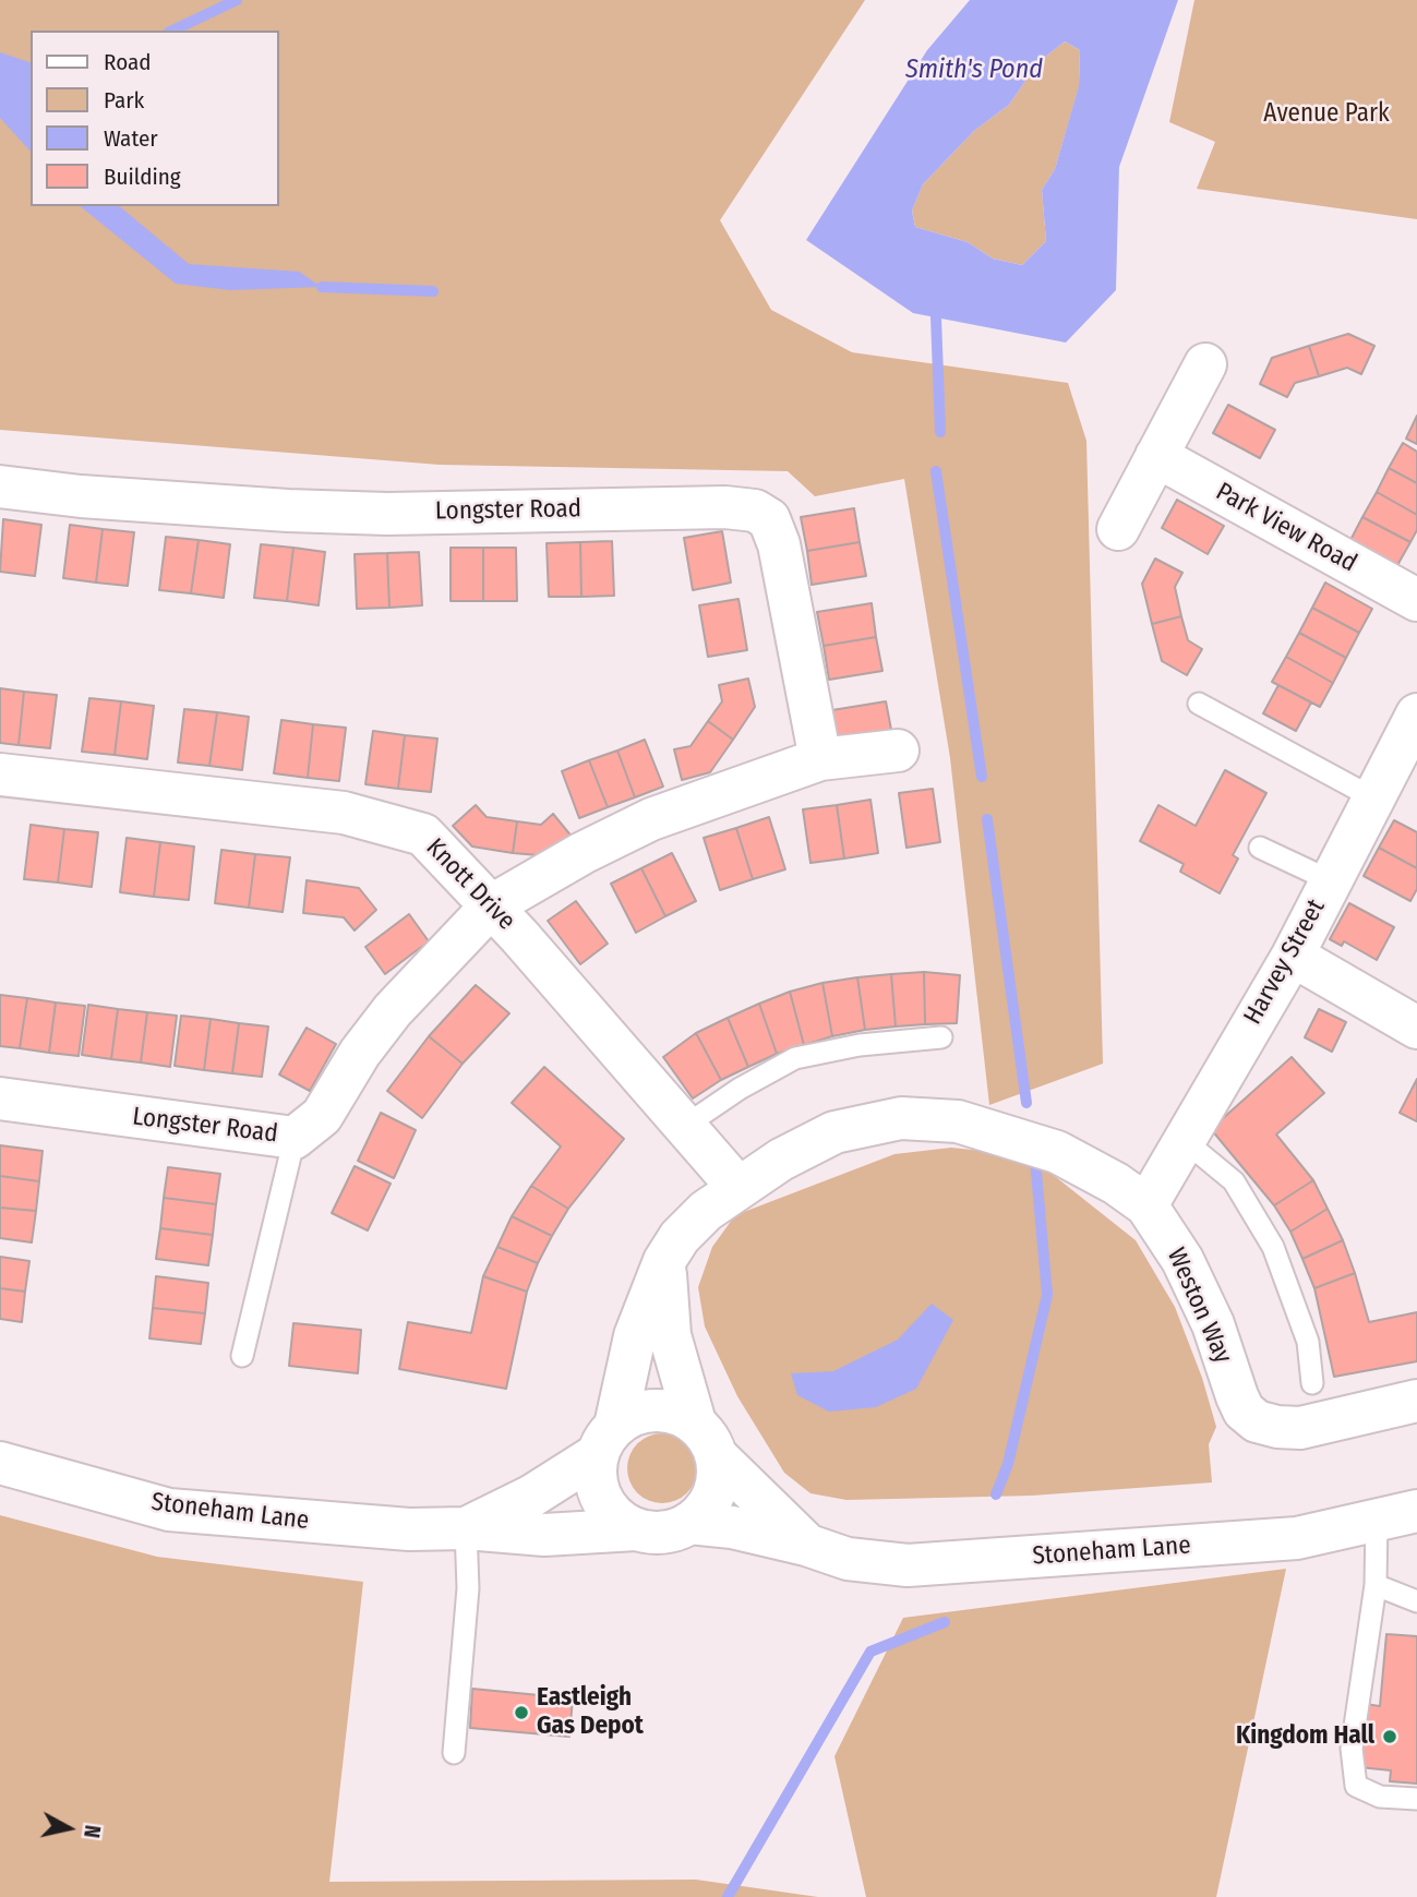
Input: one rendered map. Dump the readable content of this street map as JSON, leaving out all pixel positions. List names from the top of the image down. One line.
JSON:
{"streets":{"street":["Longster Road","Park View Road","Knott Drive","Harvey Street","Weston Way","Stoneham Lane"]},"crossings":[["Longster Road","Knott Drive"],["Knott Drive","Weston Way"],["Harvey Street","Weston Way"],["Weston Way","Stoneham Lane"]],"water":["Smith's Pond"],"parks":["Avenue Park"],"places":["Eastleigh Gas Depot","Kingdom Hall"],"legend":["Road","Park","Water","Building"],"north":"right"}
